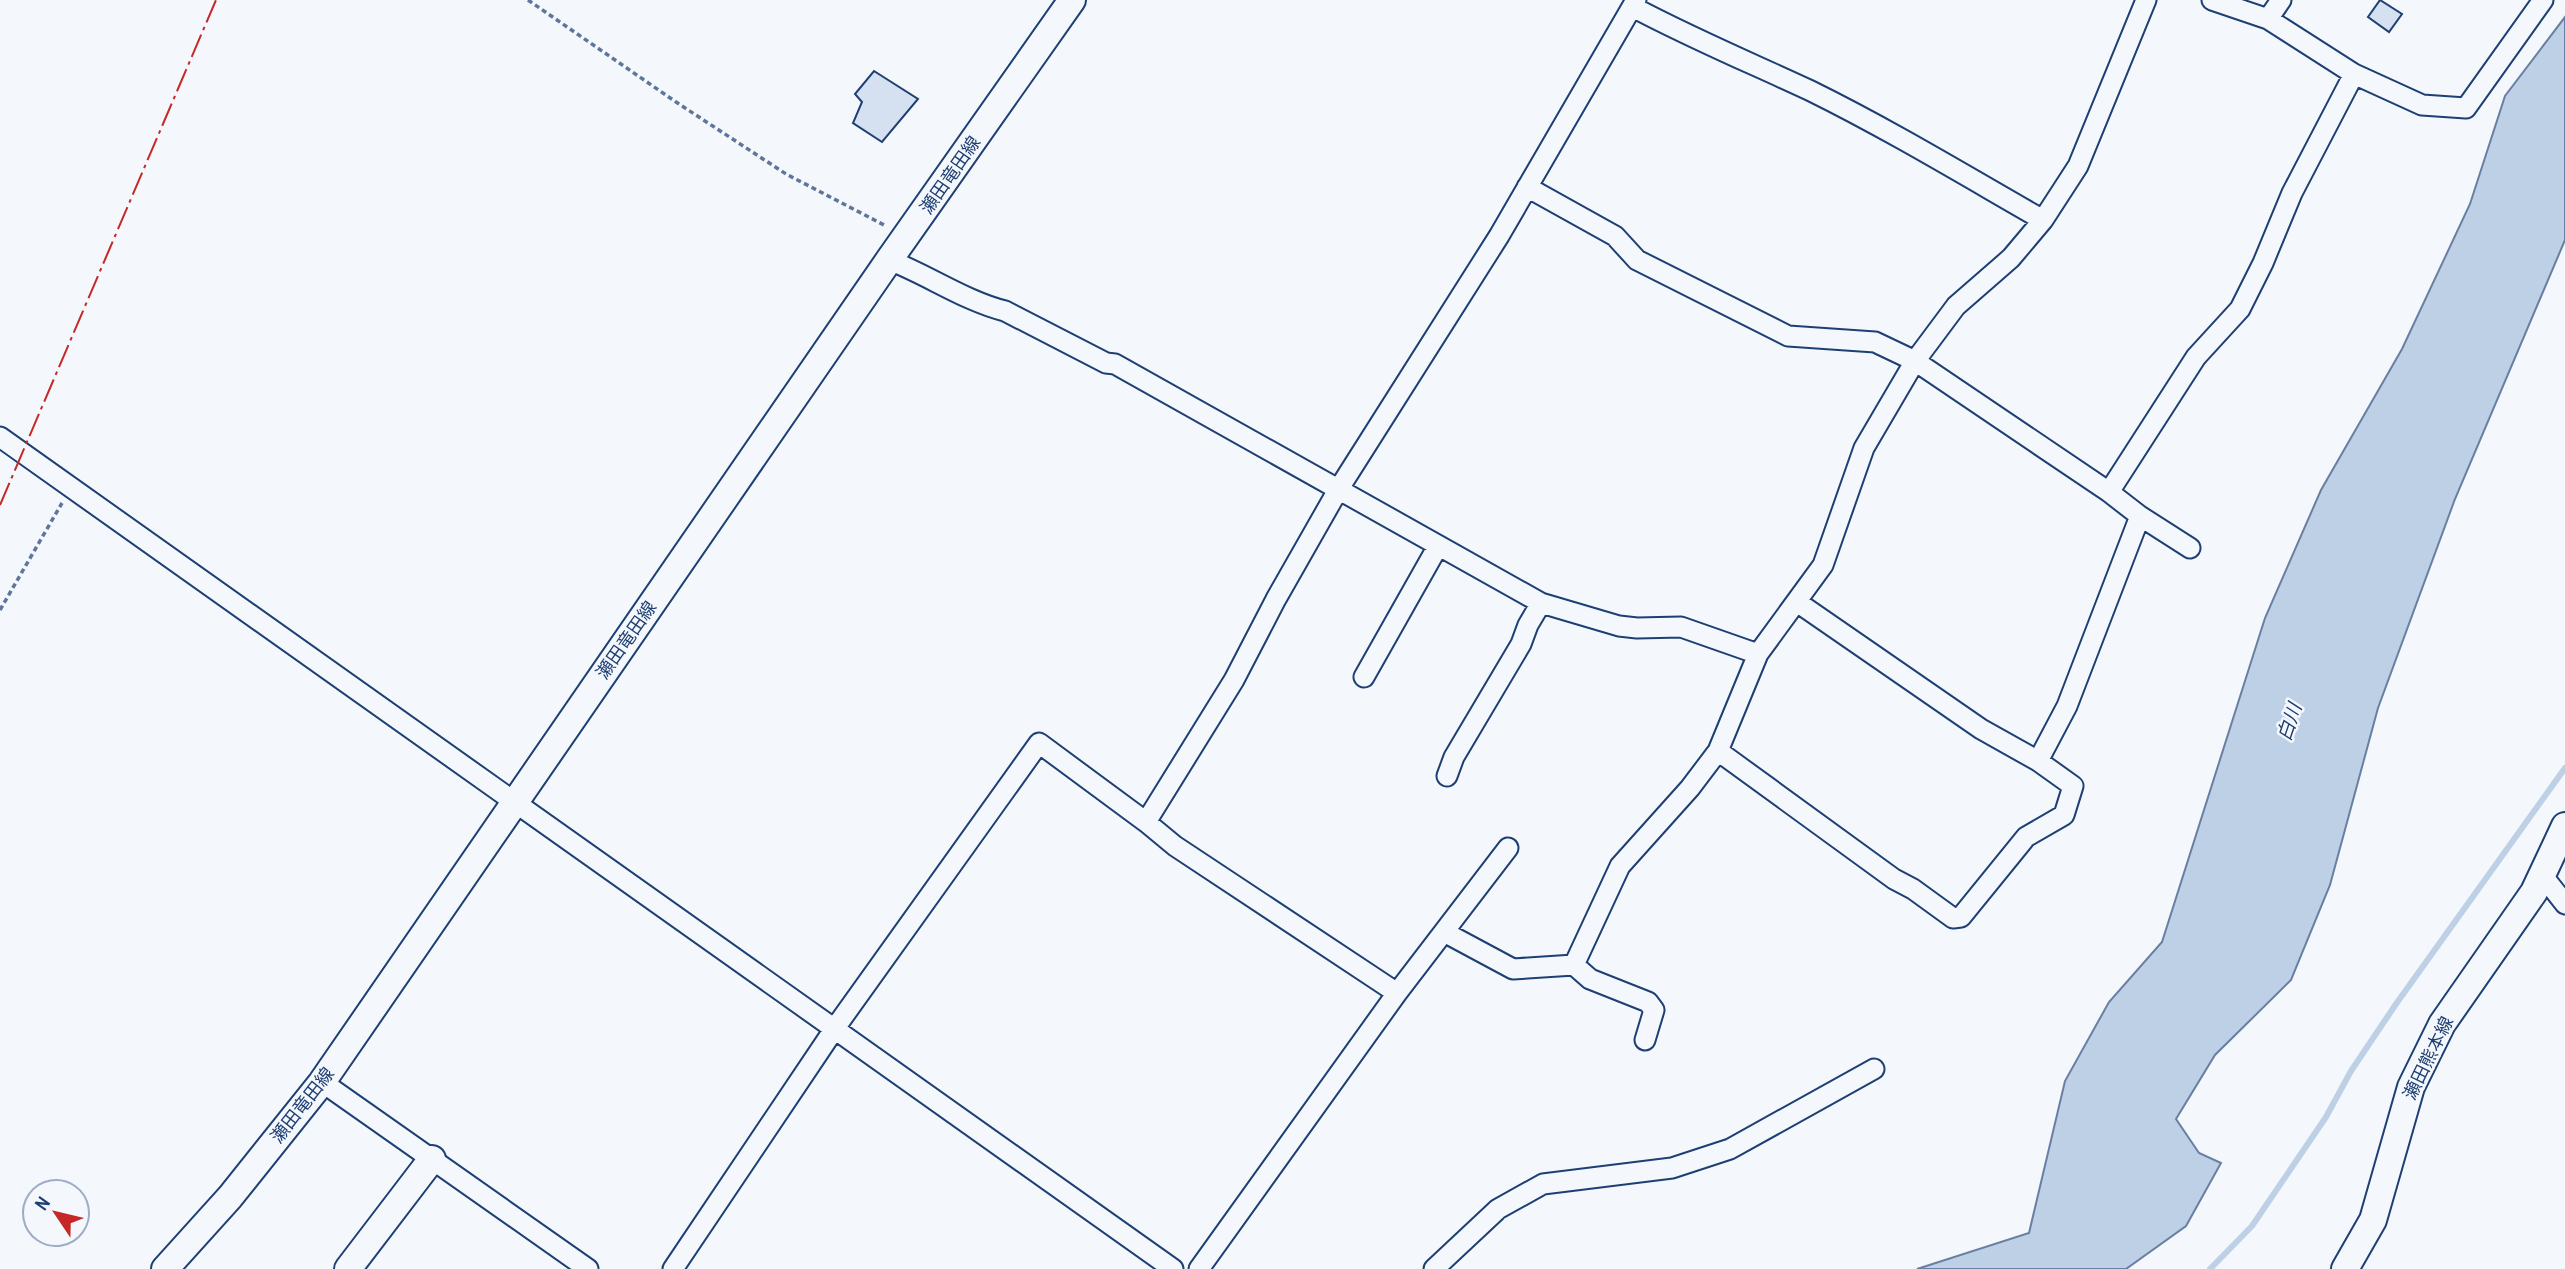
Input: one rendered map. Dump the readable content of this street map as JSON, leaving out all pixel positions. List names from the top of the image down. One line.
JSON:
{"streets":{"main road":["瀬田竜田線","瀬田熊本線"]},"water":["白川"],"north":"top left"}
